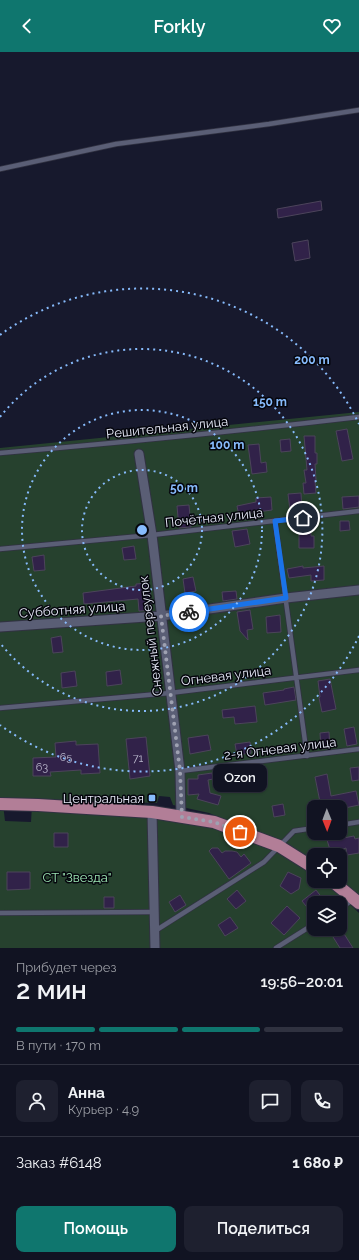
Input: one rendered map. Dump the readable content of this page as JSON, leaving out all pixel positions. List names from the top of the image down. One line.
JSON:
{"streets":{"street":["Субботняя улица","Снежный переулок"],"lane":["Решительная улица","Почётная улица","Огневая улица","2-я Огневая улица"]},"crossings":[["Почётная улица","Снежный переулок"],["Субботняя улица","Снежный переулок"],["Снежный переулок","Огневая улица"],["Снежный переулок","2-я Огневая улица"]],"parks":["СТ \"Звезда\""],"places":{"transit":["Центральная"],"other":["Ozon"]},"house_numbers":["65","71","63"],"north":"bottom","page":{"header":"Forkly","bubble":"Ozon","heading":["2 мин","Прибудет через","19:56–20:01"],"panel":["Анна","Курьер · 4.9","Заказ #6148","1 680 ₽"],"bar":"В пути · 170 m","buttons":["Помощь","Поделиться"]},"rings":["200 m","150 m","100 m","50 m"]}
